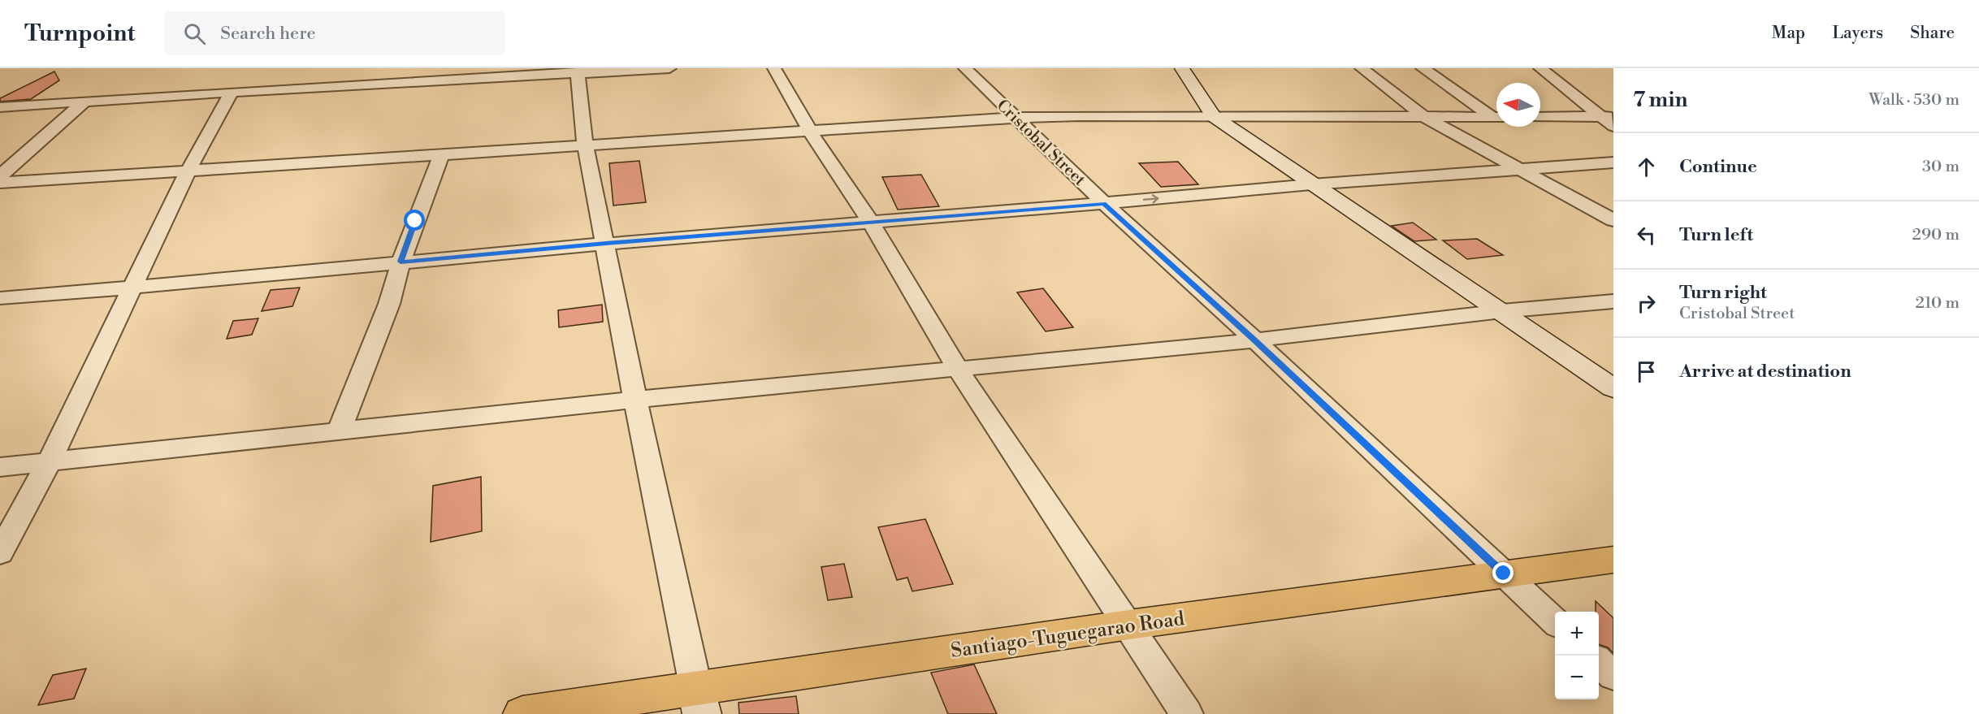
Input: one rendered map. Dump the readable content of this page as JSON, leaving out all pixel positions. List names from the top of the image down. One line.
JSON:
{"streets":{"highway":["Santiago-Tuguegarao Road"],"street":["Cristobal Street"]},"crossings":[["Cristobal Street","Santiago-Tuguegarao Road"]],"north":"left","page":{"header":"Turnpoint","search":"Search here","nav":["Map","Layers","Share"],"heading":["7 min","Walk · 530 m"],"list":[["Continue","30 m"],["Turn left","290 m"],["Turn right","Cristobal Street","210 m"],"Arrive at destination"],"map_buttons":["+","−"]}}
